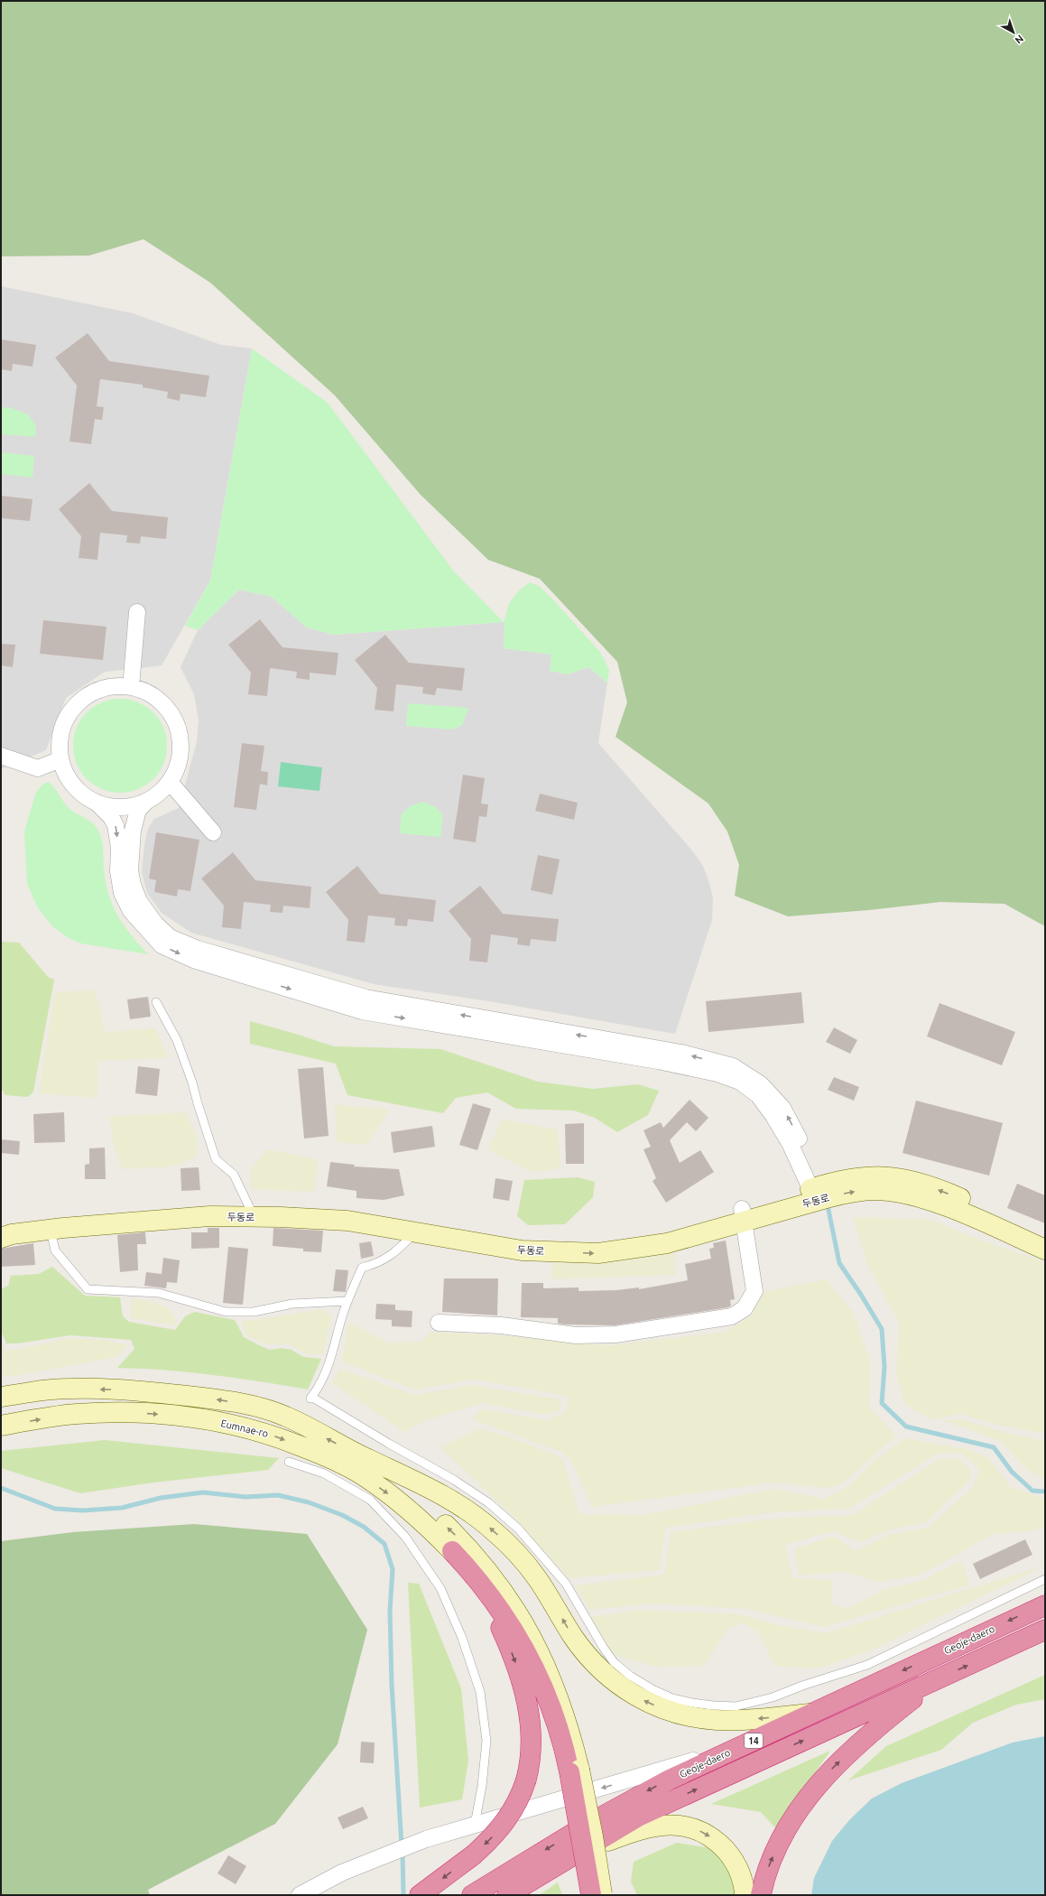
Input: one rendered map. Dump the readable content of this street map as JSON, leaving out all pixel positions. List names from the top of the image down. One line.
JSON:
{"streets":{"highway":["Geoje-daero","14"],"street":["두동로","Eumnae-ro"]},"north":"bottom right"}
